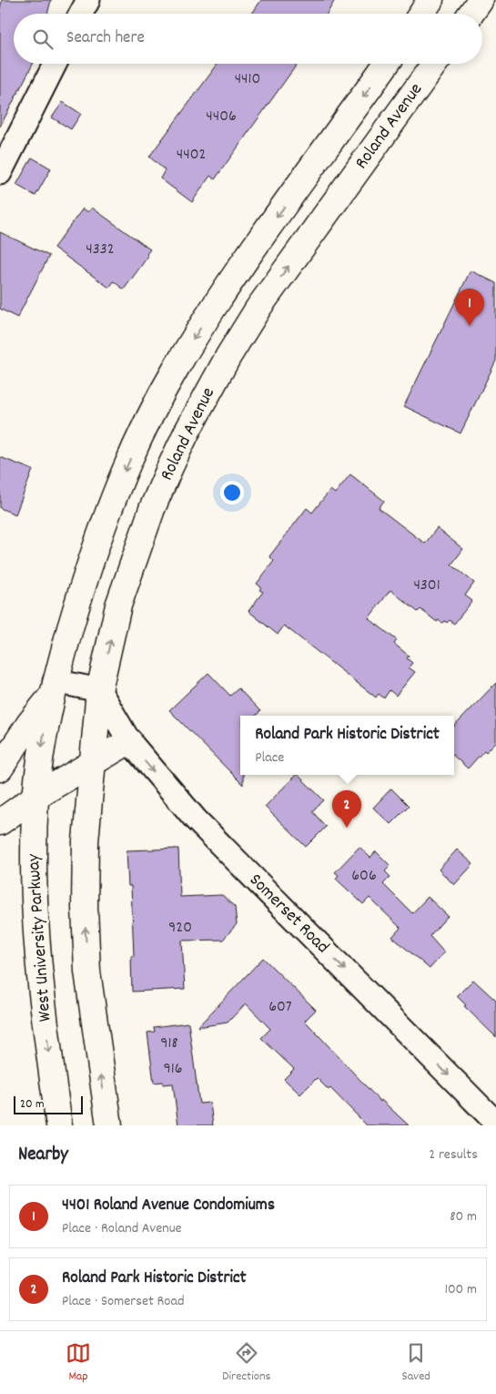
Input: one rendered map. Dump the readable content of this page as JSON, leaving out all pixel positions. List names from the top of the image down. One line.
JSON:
{"streets":{"main road":["Roland Avenue","West University Parkway"],"street":["Somerset Road"]},"crossings":[["Roland Avenue","Somerset Road"],["Roland Avenue","West University Parkway"]],"one_way":["Somerset Road"],"house_numbers":["4410","4406","4402","4332","4301","606","920","607","918","916"],"scale_bar":"20 m","page":{"search":"Search here","pins":["1","2"],"popup":["Roland Park Historic District","Place"],"scale":"20 m","heading":["Nearby","2 results"],"list":[{"mark":"1","name":"4401 Roland Avenue Condomiums","note":"Place · Roland Avenue","value":"80 m"},{"mark":"2","name":"Roland Park Historic District","note":"Place · Somerset Road","value":"100 m"}],"nav":["Map","Directions","Saved"]}}
